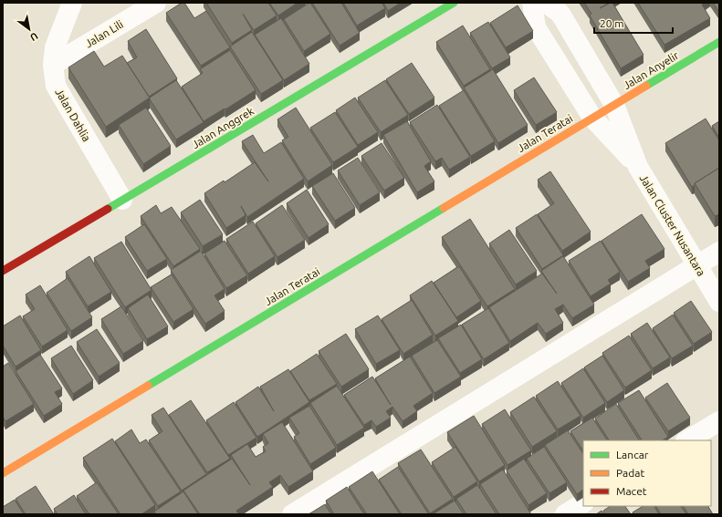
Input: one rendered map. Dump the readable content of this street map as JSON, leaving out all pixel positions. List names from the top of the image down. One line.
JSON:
{"streets":{"street":["Jalan Lili","Jalan Anyelir","Jalan Dahlia","Jalan Anggrek","Jalan Teratai","Jalan Cluster Nusantara"]},"crossings":[["Jalan Lili","Jalan Dahlia"],["Jalan Anyelir","Jalan Teratai"],["Jalan Anyelir","Jalan Cluster Nusantara"],["Jalan Dahlia","Jalan Anggrek"],["Jalan Teratai","Jalan Cluster Nusantara"]],"legend":["Lancar","Padat","Macet"],"scale_bar":"20 m","north":"bottom right"}
